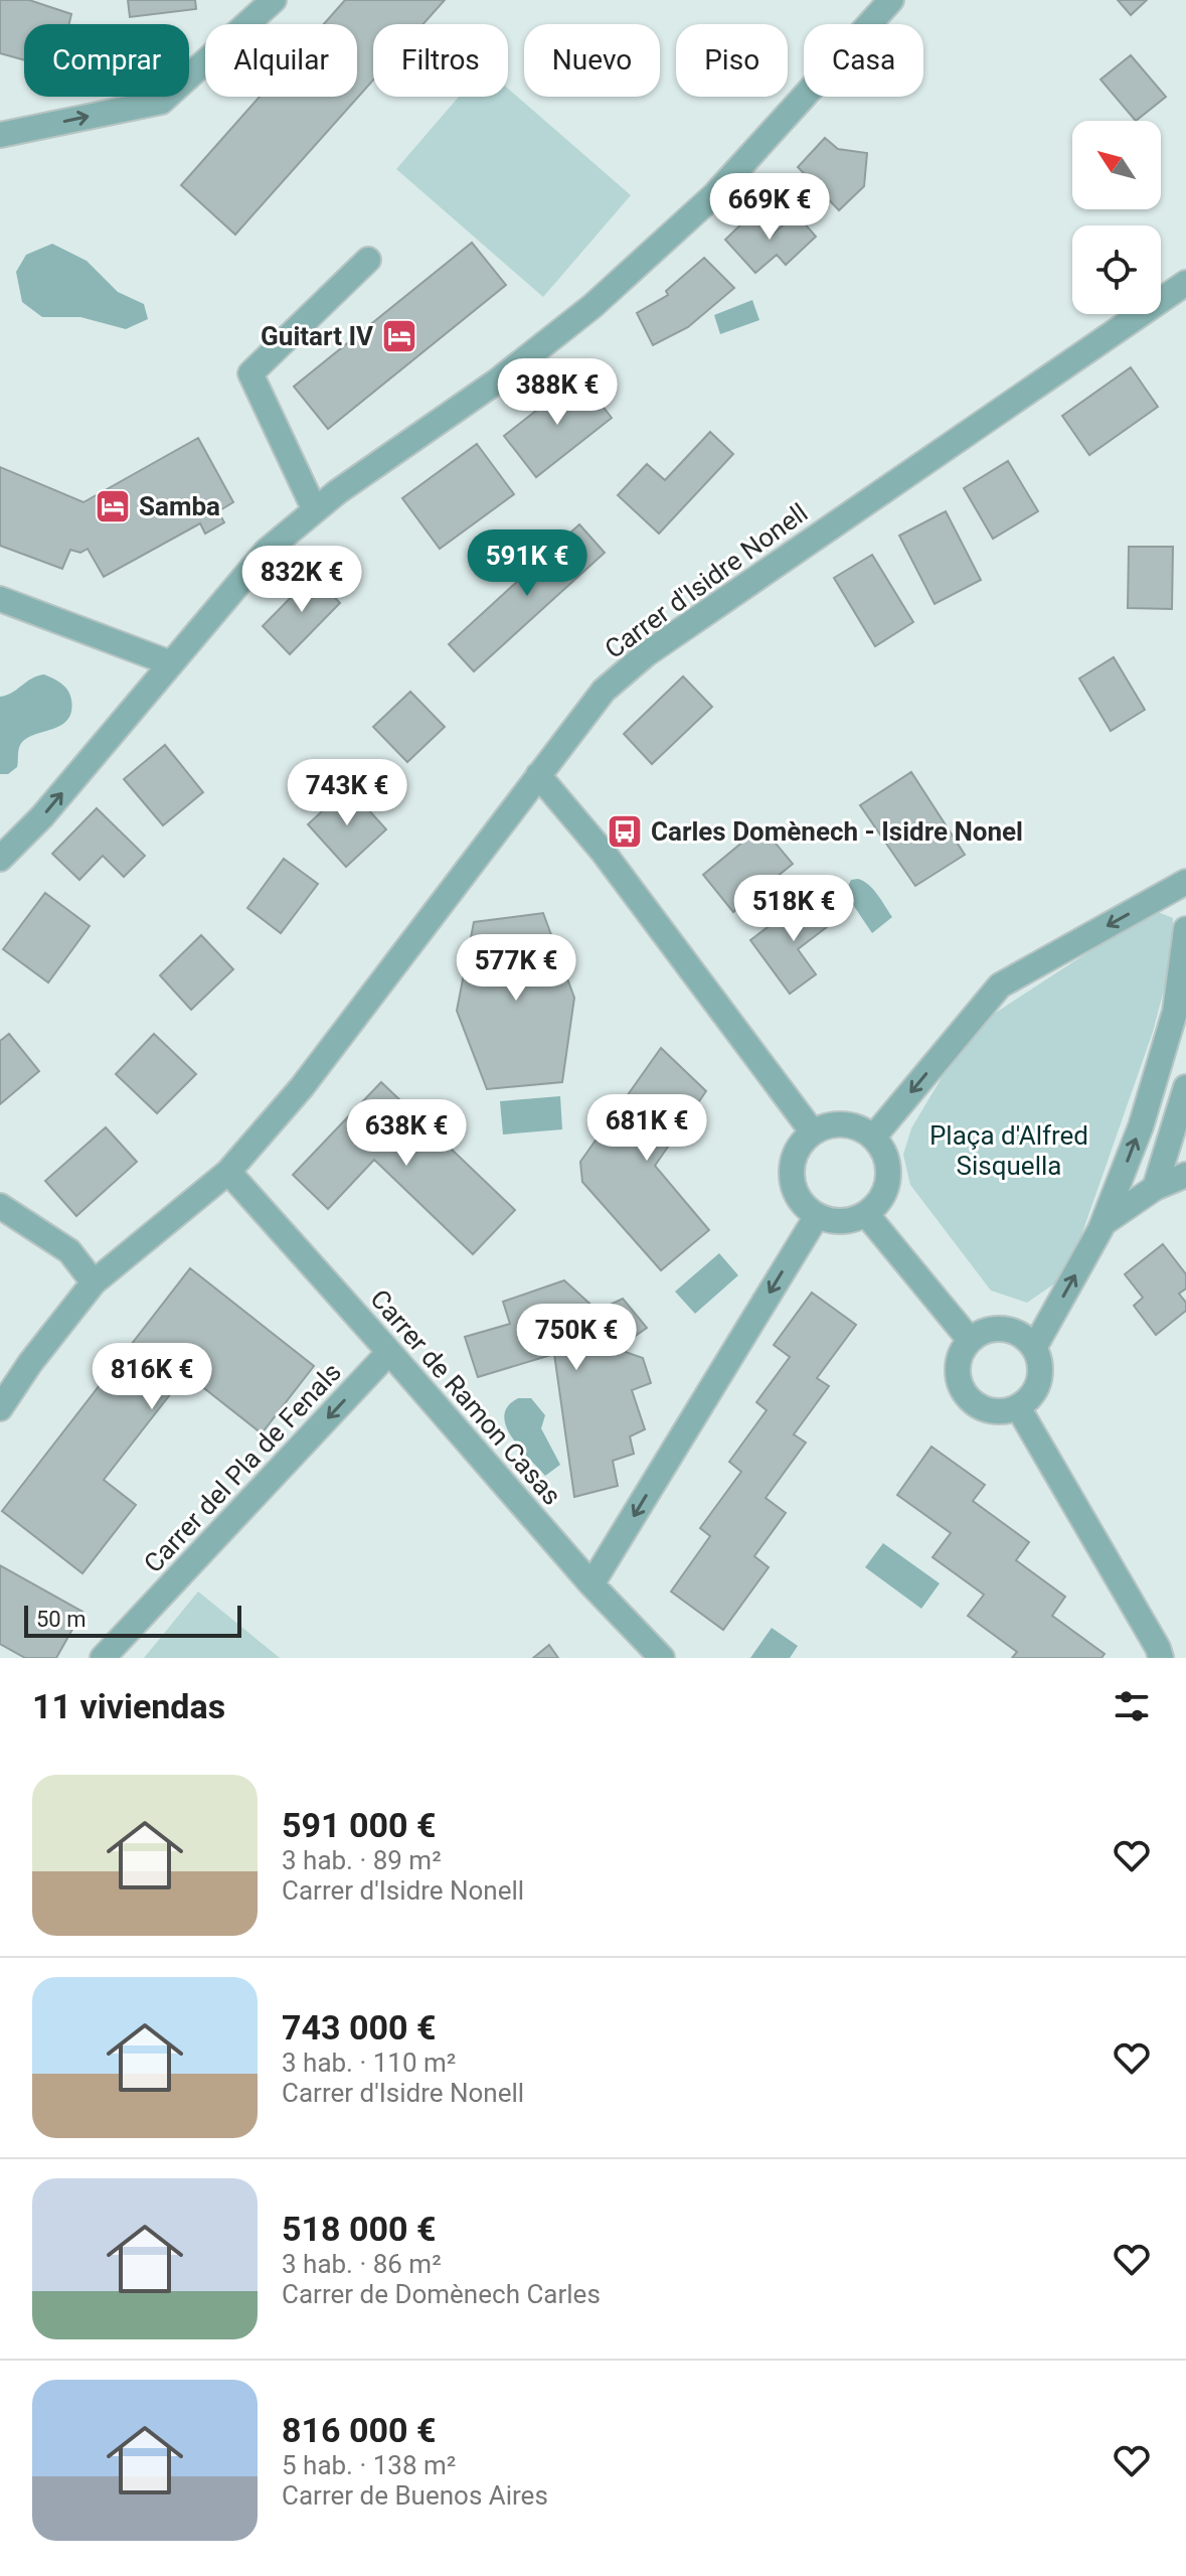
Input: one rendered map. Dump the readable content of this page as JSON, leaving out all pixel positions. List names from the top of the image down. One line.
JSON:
{"streets":{"street":["Carrer d'Isidre Nonell","Carrer de Ramon Casas","Carrer del Pla de Fenals"]},"crossings":[["Carrer d'Isidre Nonell","Carrer de Ramon Casas"],["Carrer de Ramon Casas","Carrer del Pla de Fenals"]],"one_way":["Carrer del Pla de Fenals"],"parks":["Plaça d'Alfred Sisquella"],"places":{"hotel":["Guitart IV","Samba"],"bus stop":["Carles Domènech - Isidre Nonel"]},"scale_bar":"50 m","north":"top left","page":{"chip":["Comprar","Alquilar","Filtros","Nuevo","Piso","Casa"],"price":["669K €","388K €","591K €","832K €","743K €","518K €","577K €","681K €","638K €","750K €","816K €"],"scale":"50 m","heading":"11 viviendas","list":[{"name":"591 000 €","note":"3 hab. · 89 m² · Carrer d'Isidre Nonell"},{"name":"743 000 €","note":"3 hab. · 110 m² · Carrer d'Isidre Nonell"},{"name":"518 000 €","note":"3 hab. · 86 m² · Carrer de Domènech Carles"},{"name":"816 000 €","note":"5 hab. · 138 m² · Carrer de Buenos Aires"}]}}
